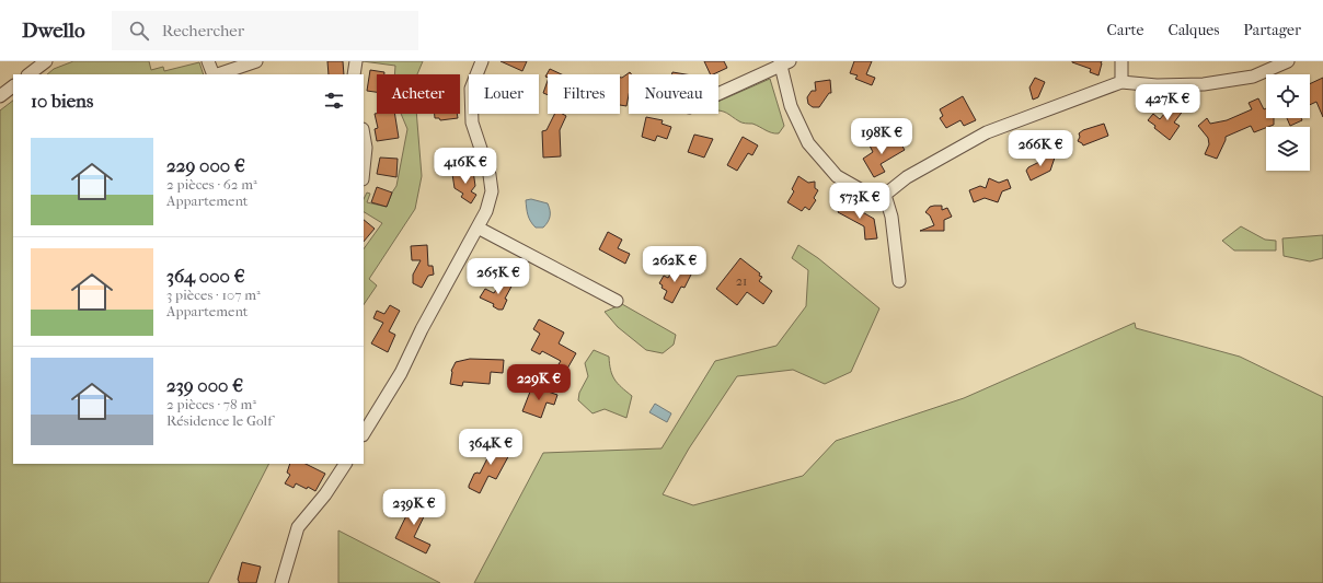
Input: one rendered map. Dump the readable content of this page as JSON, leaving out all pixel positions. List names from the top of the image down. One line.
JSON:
{"house_numbers":["21"],"page":{"header":"Dwello","search":"Rechercher","nav":["Carte","Calques","Partager"],"chip":["Acheter","Louer","Filtres","Nouveau"],"heading":"10 biens","price":["427K €","198K €","266K €","416K €","573K €","262K €","265K €","229K €","364K €","239K €"],"list":[{"name":"229 000 €","note":"2 pièces · 62 m² · Appartement"},{"name":"364 000 €","note":"3 pièces · 107 m² · Appartement"},{"name":"239 000 €","note":"2 pièces · 78 m² · Résidence le Golf"}]}}
